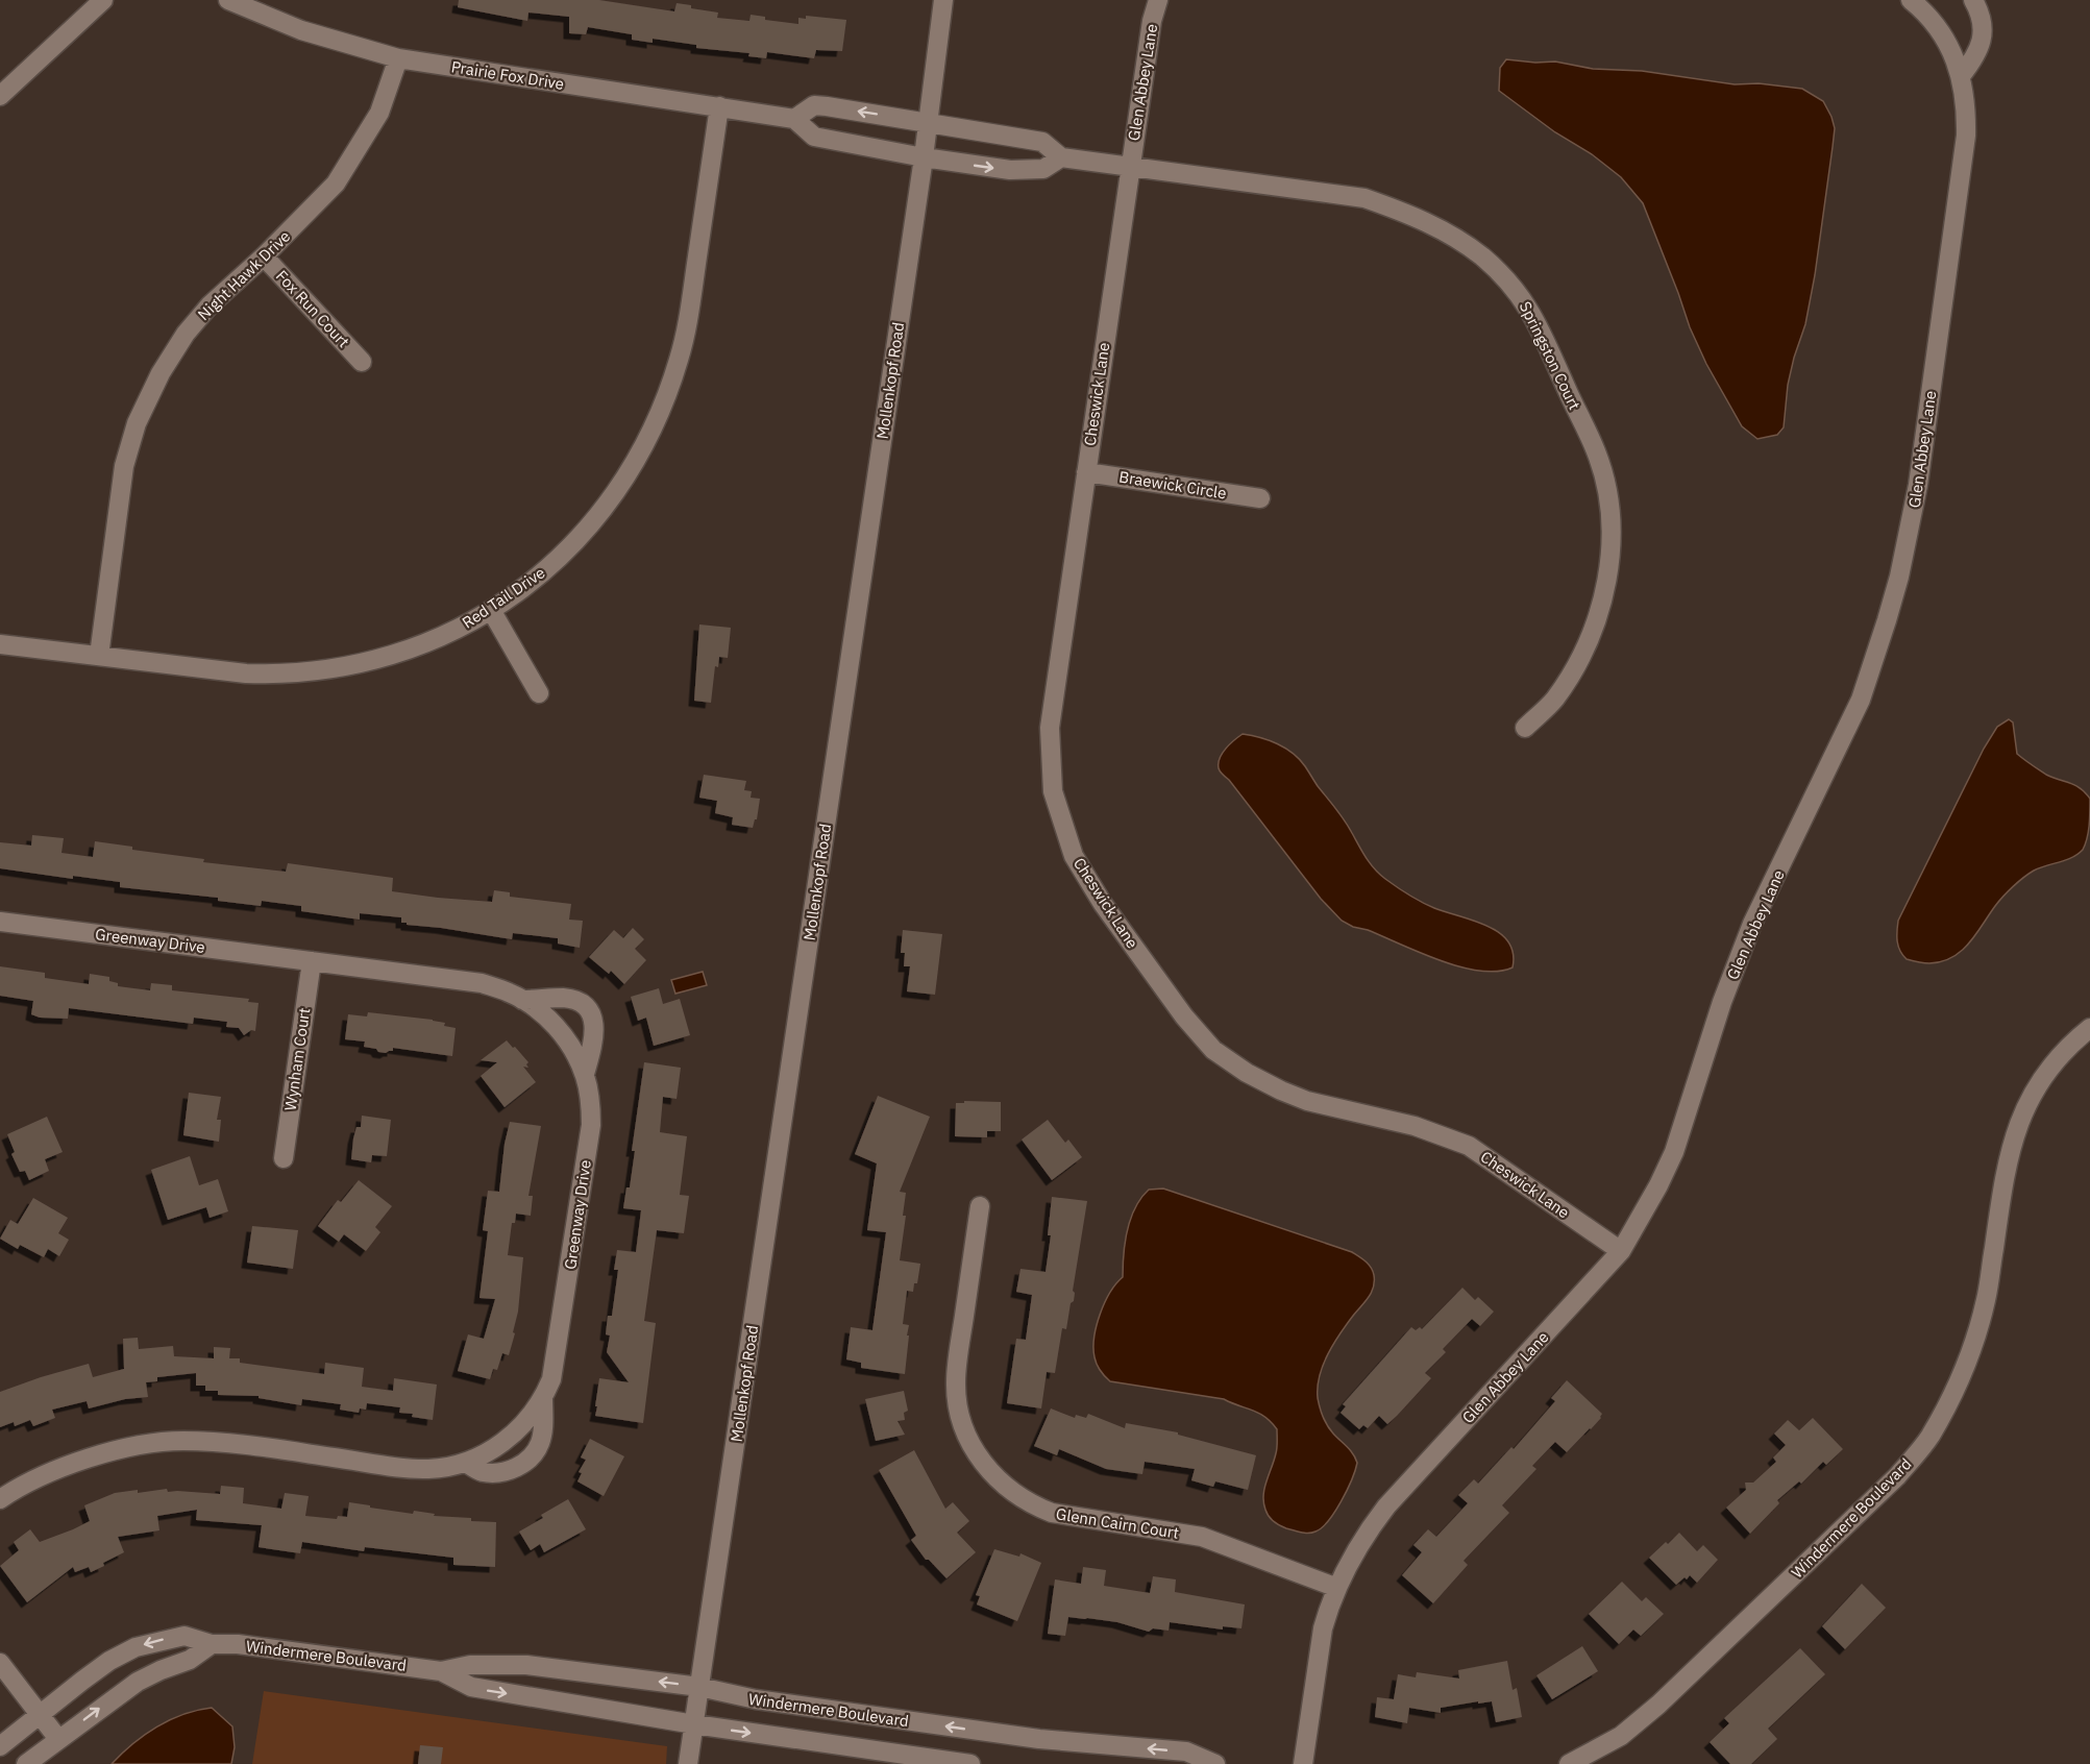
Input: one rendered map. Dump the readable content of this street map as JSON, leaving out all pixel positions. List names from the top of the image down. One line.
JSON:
{"streets":{"street":["Prairie Fox Drive","Glen Abbey Lane","Night Hawk Drive","Fox Run Court","Springston Court","Mollenkopf Road","Cheswick Lane","Braewick Circle","Red Tail Drive","Greenway Drive","Wynham Court","Windermere Boulevard","Glenn Cairn Court"]},"crossings":[["Prairie Fox Drive","Night Hawk Drive"],["Prairie Fox Drive","Springston Court"],["Prairie Fox Drive","Mollenkopf Road"],["Prairie Fox Drive","Red Tail Drive"],["Glen Abbey Lane","Springston Court"],["Glen Abbey Lane","Cheswick Lane"],["Glen Abbey Lane","Glenn Cairn Court"],["Night Hawk Drive","Fox Run Court"],["Night Hawk Drive","Red Tail Drive"],["Springston Court","Mollenkopf Road"],["Springston Court","Cheswick Lane"],["Mollenkopf Road","Windermere Boulevard"],["Cheswick Lane","Braewick Circle"],["Greenway Drive","Wynham Court"]]}
